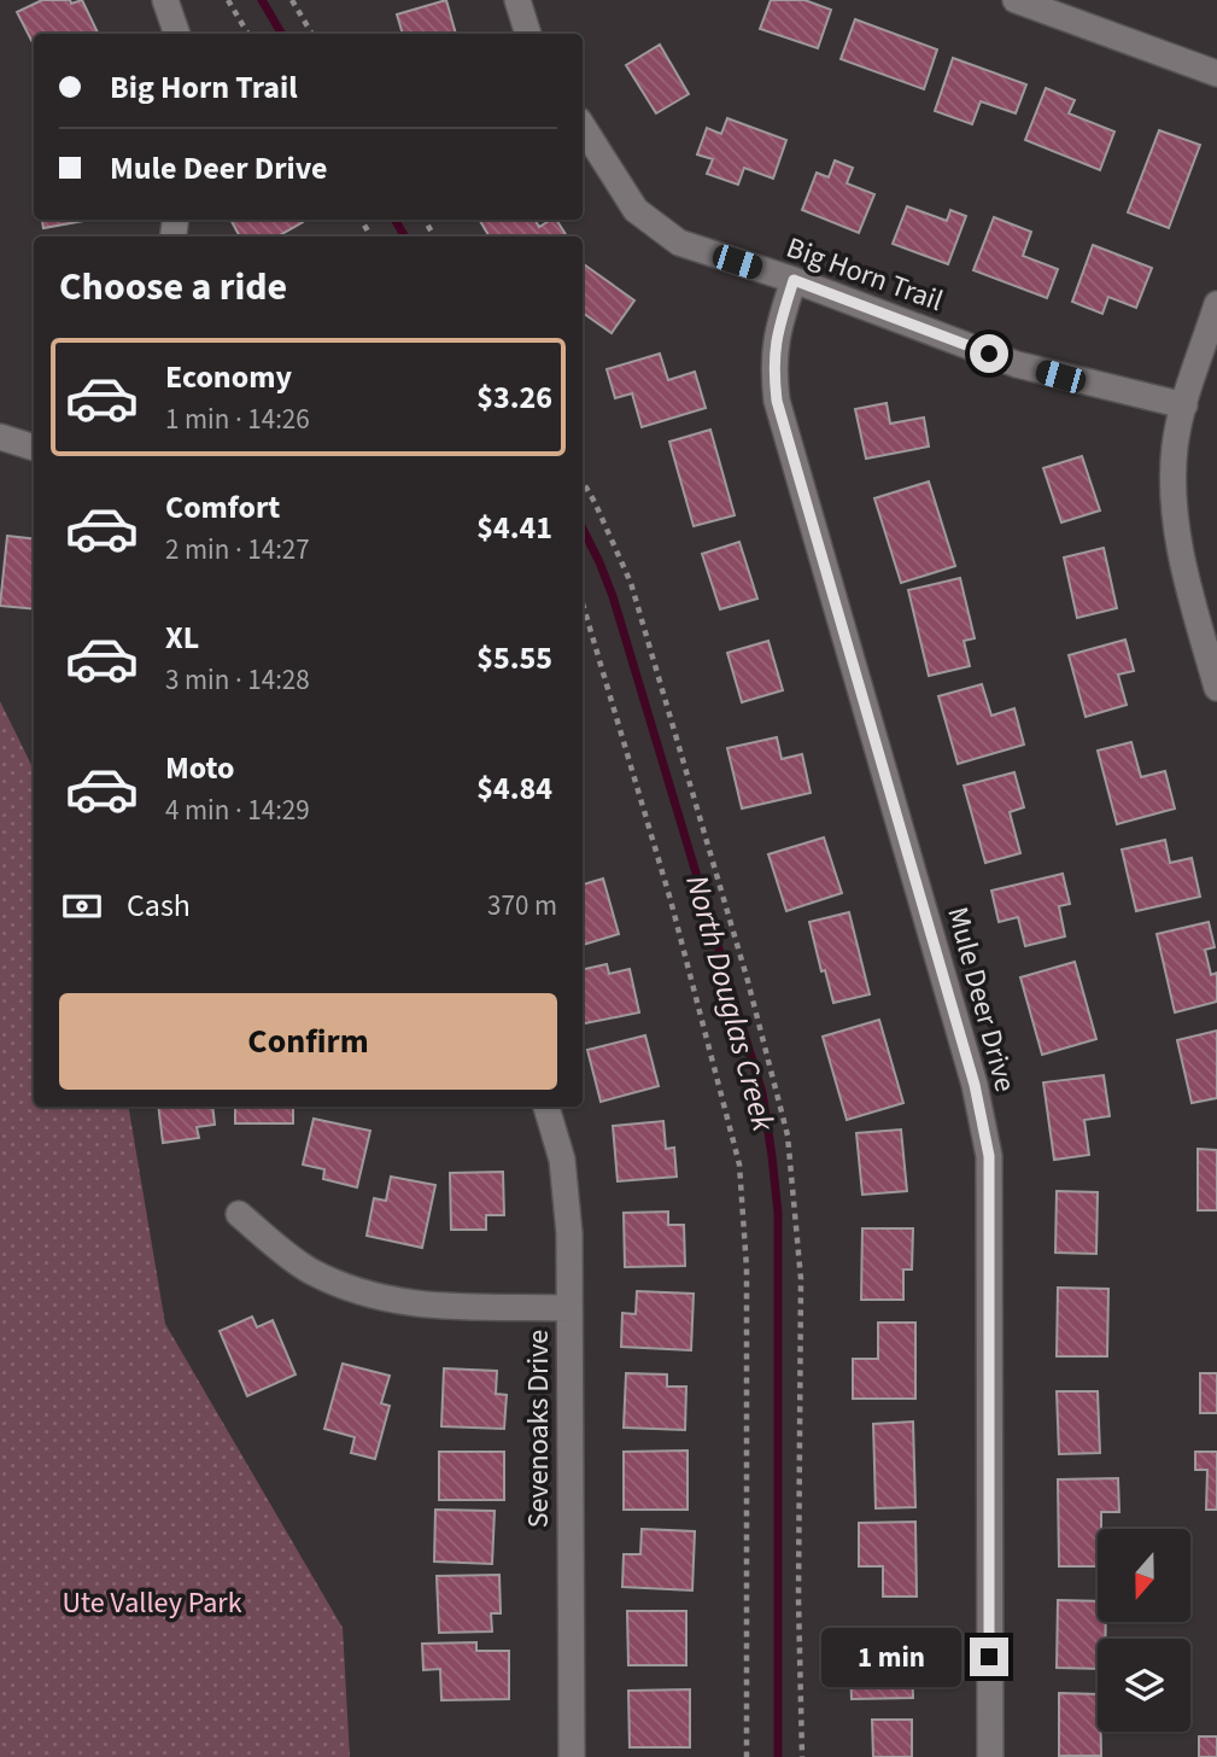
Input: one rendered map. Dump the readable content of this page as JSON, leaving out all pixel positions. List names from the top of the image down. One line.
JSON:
{"streets":{"street":["Big Horn Trail","Mule Deer Drive","Sevenoaks Drive"]},"crossings":[["Big Horn Trail","Mule Deer Drive"]],"water":["North Douglas Creek"],"parks":["Ute Valley Park"],"north":"bottom","page":{"banner":["Big Horn Trail","Mule Deer Drive"],"heading":"Choose a ride","list":[{"name":"Economy","note":"1 min · 14:26","value":"$3.26"},{"name":"Comfort","note":"2 min · 14:27","value":"$4.41"},{"name":"XL","note":"3 min · 14:28","value":"$5.55"},{"name":"Moto","note":"4 min · 14:29","value":"$4.84"}],"pay":["Cash","370 m"],"buttons":"Confirm","bubble":"1 min"}}
